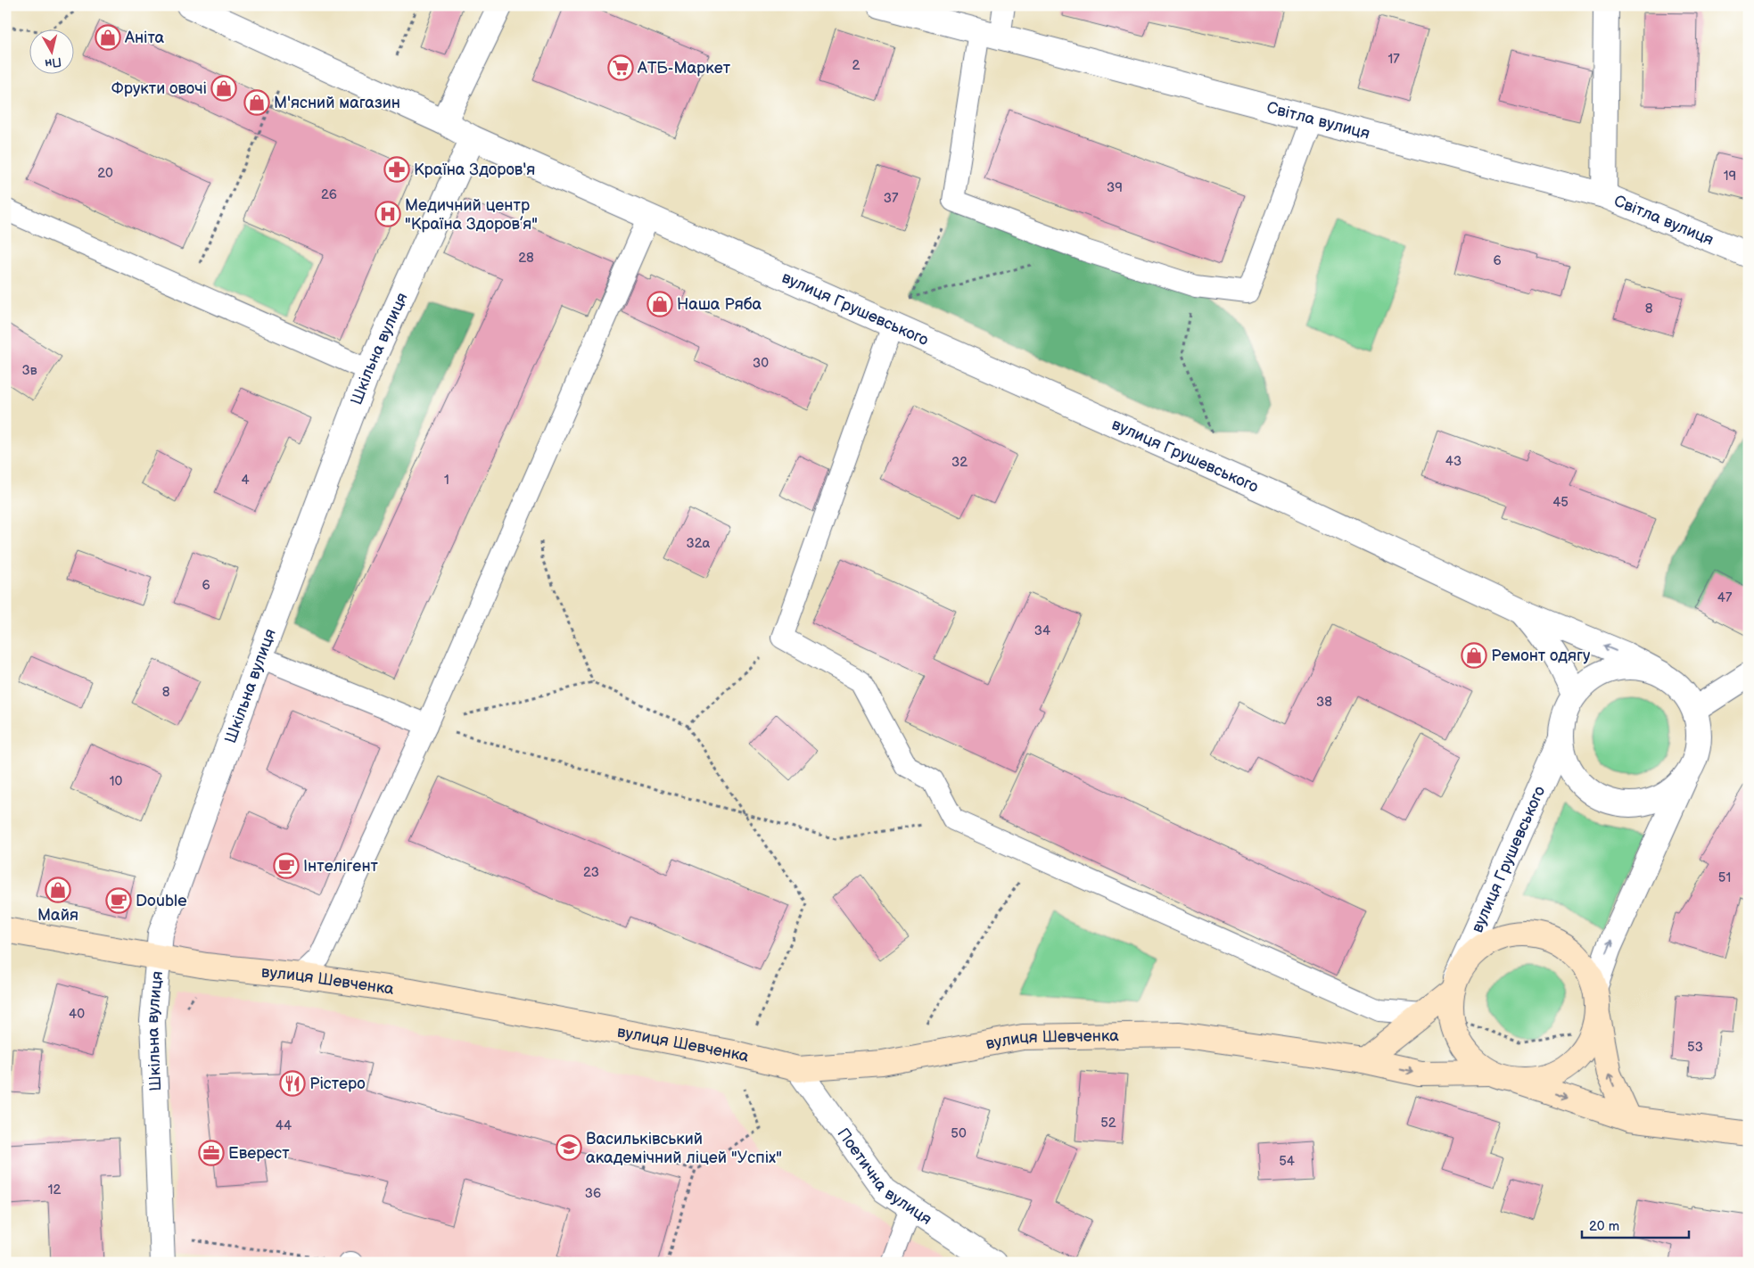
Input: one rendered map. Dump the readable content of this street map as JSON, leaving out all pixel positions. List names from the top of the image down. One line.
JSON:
{"streets":{"main road":["вулиця Шевченка"],"street":["Світла вулиця","вулиця Грушевського","Шкільна вулиця","Поетична вулиця"]},"crossings":[["вулиця Грушевського","Шкільна вулиця"],["Шкільна вулиця","вулиця Шевченка"],["вулиця Шевченка","Поетична вулиця"]],"places":{"shop":["Аніта","Фрукти овочі","М'ясний магазин","Наша Ряба","Ремонт одягу","Майя"],"supermarket":["АТБ-Маркет"],"pharmacy":["Країна Здоров'я"],"hospital":["Медичний центр \"Країна Здоров’я\""],"cafe":["Інтелігент","Double"],"restaurant":["Рістеро"],"school or university":["Васильківський академічний ліцей \"Успіх\""],"office":["Еверест"]},"house_numbers":["17","2","20","19","39","26","37","28","6","8","30","3в","43","32","4","1","45","32а","6","47","34","8","38","10","23","51","40","53","52","44","50","54","12","36"],"scale_bar":"20 m","north":"bottom"}
